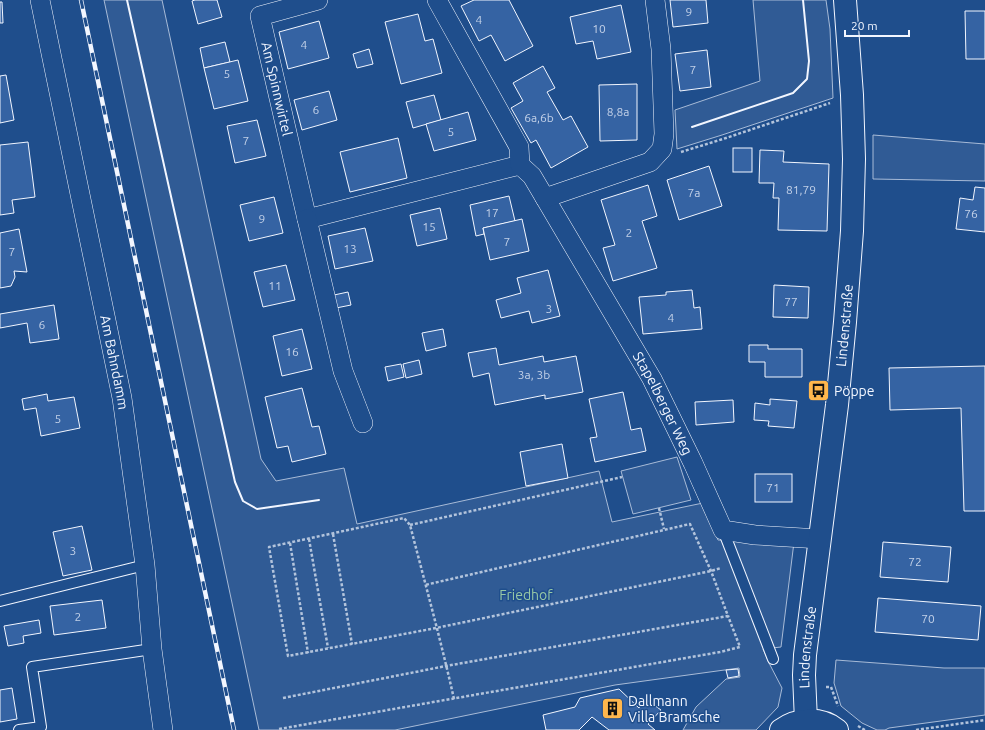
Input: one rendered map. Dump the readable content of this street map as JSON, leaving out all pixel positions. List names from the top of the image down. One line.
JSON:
{"streets":{"street":["Am Spinnwirtel","Lindenstraße","Am Bahndamm","Stapelberger Weg"]},"parks":["Friedhof"],"places":{"bus stop":["Pöppe"],"building":["Dallmann Villa Bramsche"]},"house_numbers":["9","4","10","4","7","5","6","8,8a","6a,6b","5","7","81,79","7a","17","76","9","15","2","7","13","7","11","77","3","4","6","16","3a, 3b","5","71","3","72","2","70"],"scale_bar":"20 m"}
